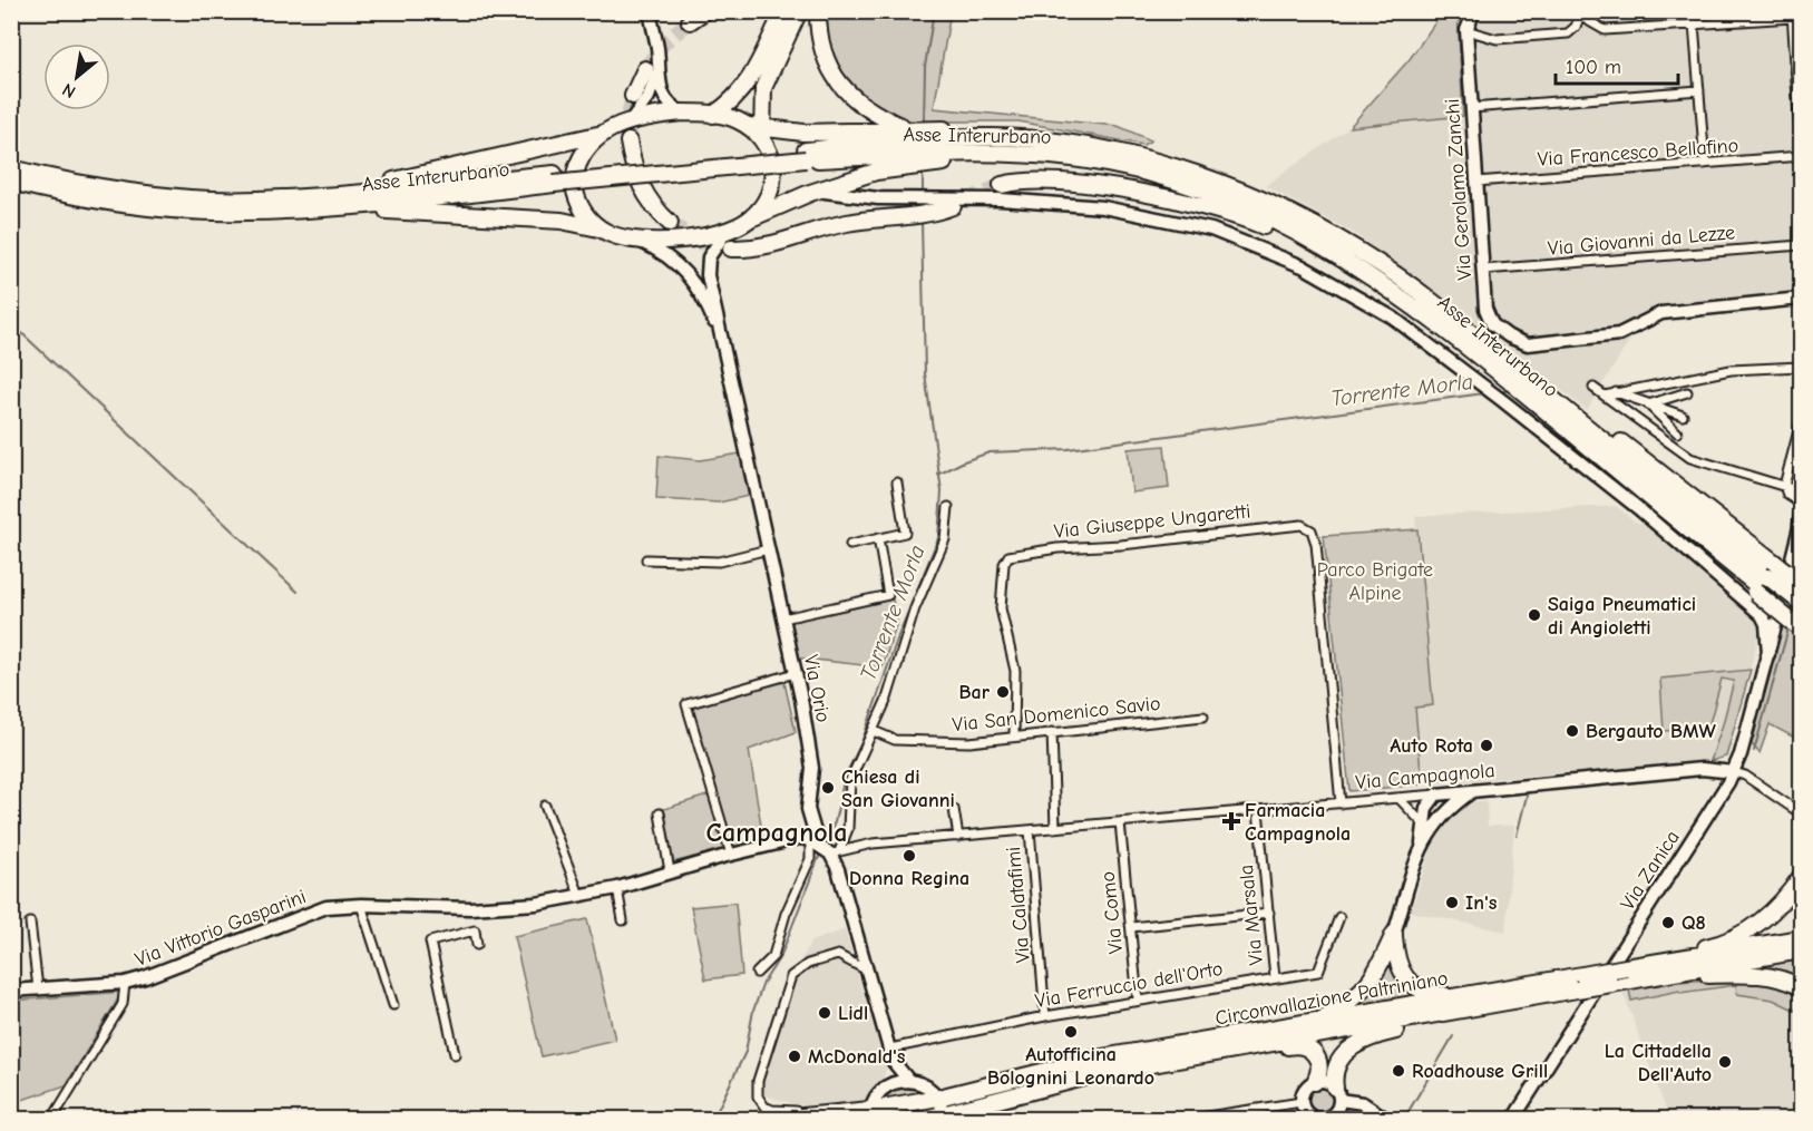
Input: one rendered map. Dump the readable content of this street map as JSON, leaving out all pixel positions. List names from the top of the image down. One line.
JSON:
{"streets":{"highway":["Asse Interurbano","Circonvallazione Paltriniano"],"street":["Via Francesco Bellafino","Via Gerolamo Zanchi","Via Giovanni da Lezze","Via Giuseppe Ungaretti","Via Orio","Via San Domenico Savio","Via Campagnola","Via Zanica","Via Calatafimi","Via Como","Via Marsala","Via Vittorio Gasparini","Via Ferruccio dell'Orto"]},"crossings":[["Via Francesco Bellafino","Via Gerolamo Zanchi"],["Via Gerolamo Zanchi","Via Giovanni da Lezze"],["Via Giuseppe Ungaretti","Via San Domenico Savio"],["Via Giuseppe Ungaretti","Via Campagnola"],["Via Orio","Via Campagnola"],["Via Orio","Via Vittorio Gasparini"],["Via Campagnola","Via Zanica"],["Via Campagnola","Via Calatafimi"],["Via Campagnola","Via Como"],["Via Campagnola","Via Marsala"],["Via Campagnola","Via Vittorio Gasparini"],["Via Calatafimi","Via Ferruccio dell'Orto"],["Via Como","Via Ferruccio dell'Orto"],["Via Marsala","Via Ferruccio dell'Orto"],["Via Ferruccio dell'Orto","Circonvallazione Paltriniano"]],"districts":["Campagnola"],"water":["Torrente Morla"],"parks":["Parco Brigate Alpine"],"places":{"other":["Saiga Pneumatici di Angioletti","Bar","Bergauto BMW","Auto Rota","Chiesa di San Giovanni","Donna Regina","In's","Q8","Lidl","Autofficina Bolognini Leonardo","McDonald's","La Cittadella Dell'Auto","Roadhouse Grill"],"health":["Farmacia Campagnola"]},"scale_bar":"100 m","north":"bottom left"}
